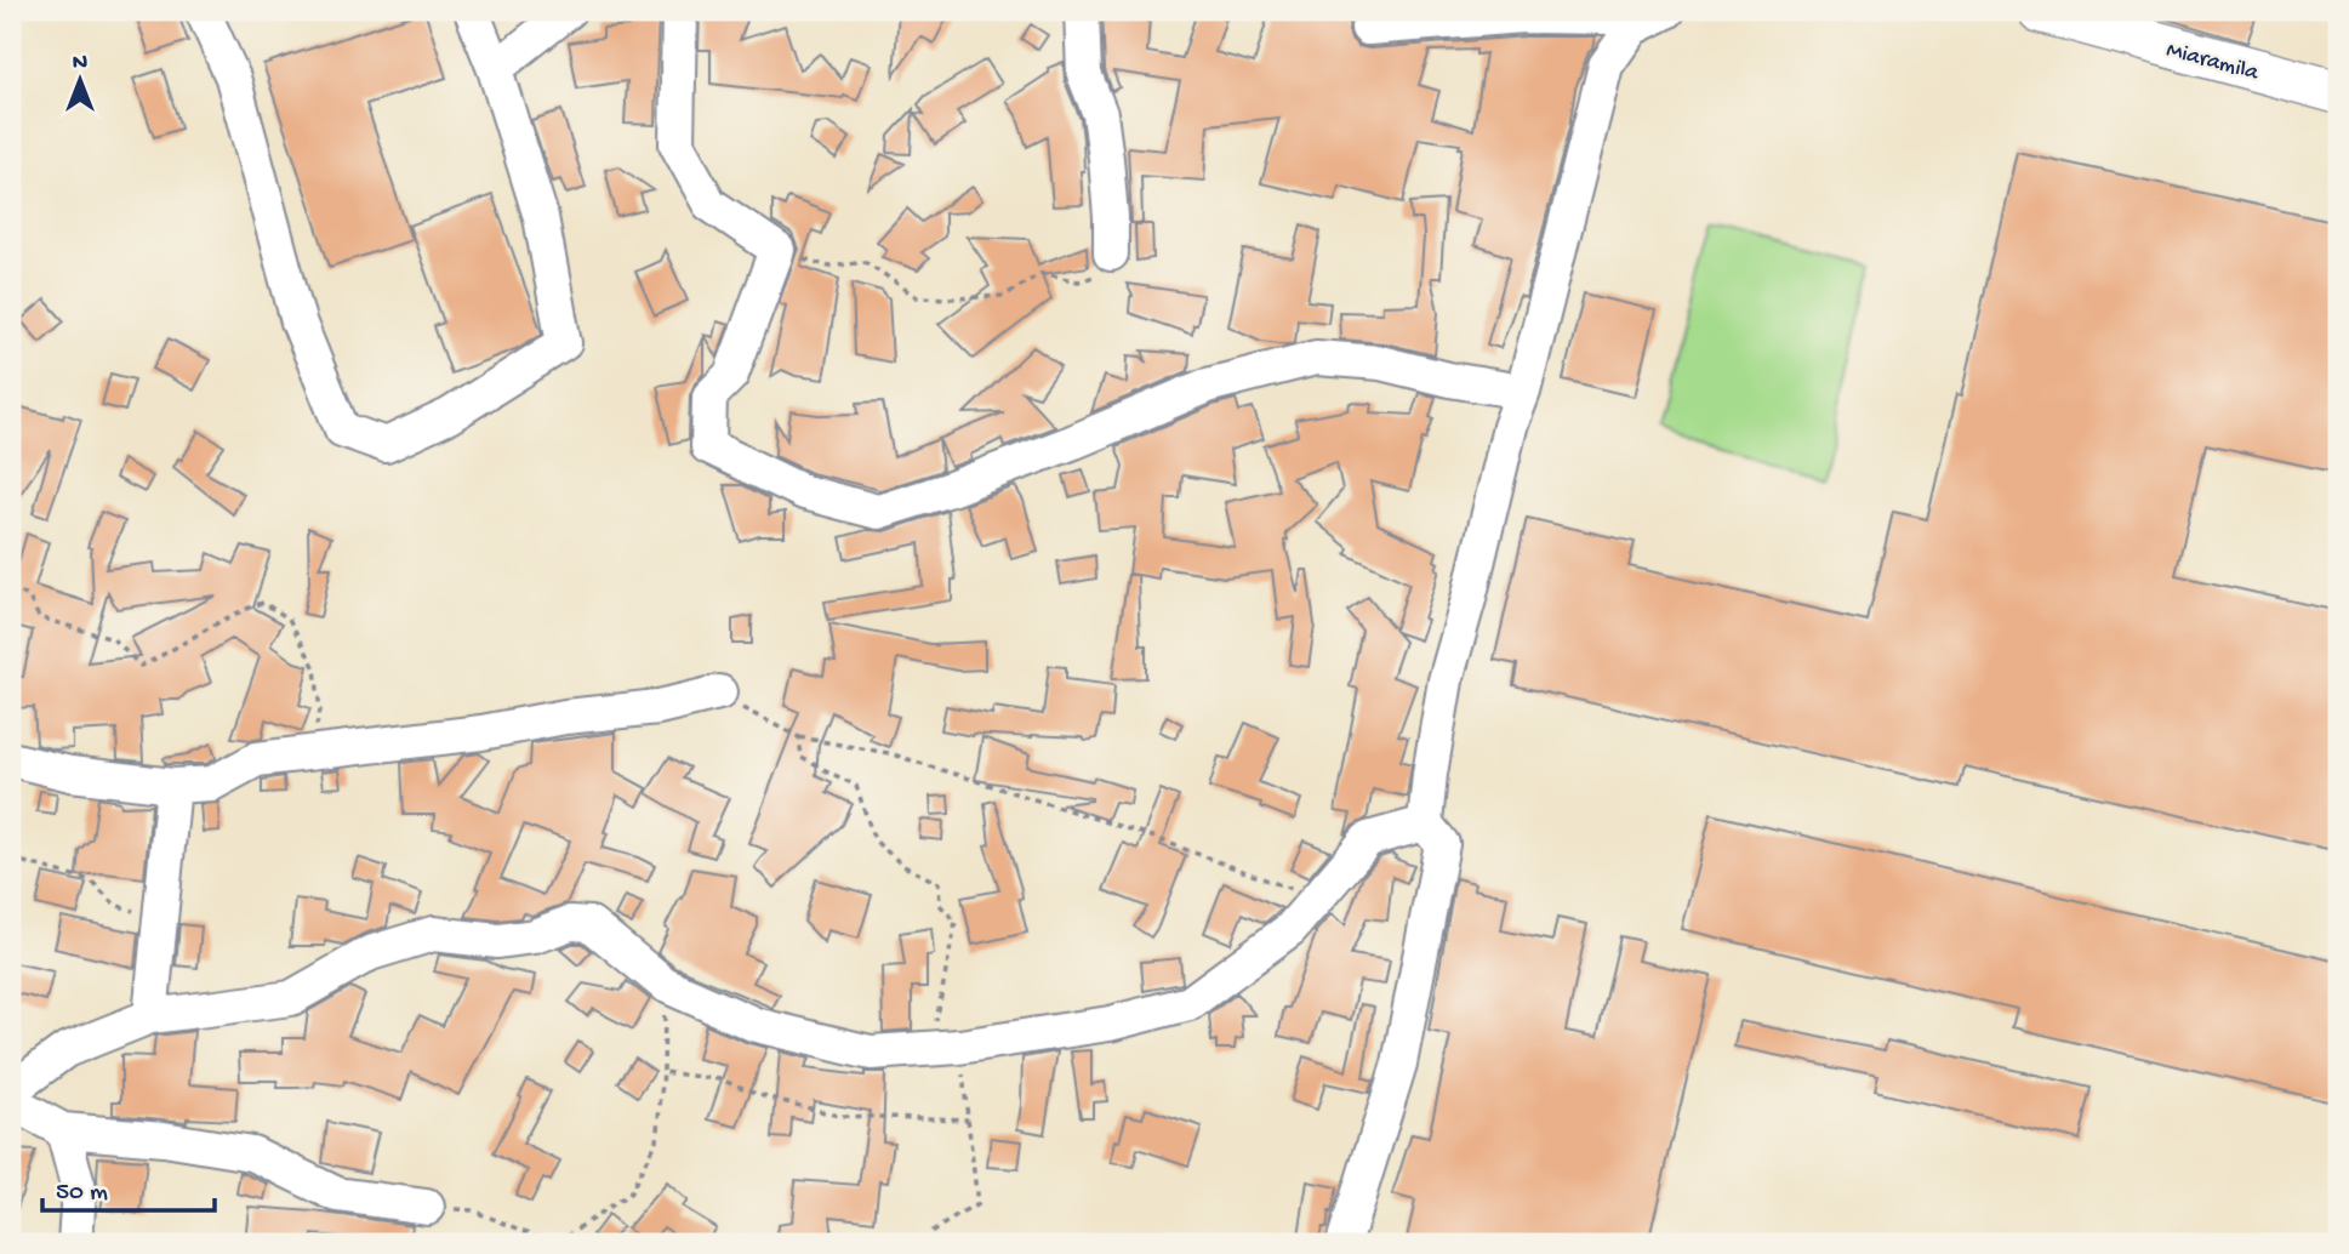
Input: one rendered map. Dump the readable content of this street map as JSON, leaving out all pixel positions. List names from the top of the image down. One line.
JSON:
{"streets":{"main road":["Miaramila"]},"scale_bar":"50 m","north":"top"}
